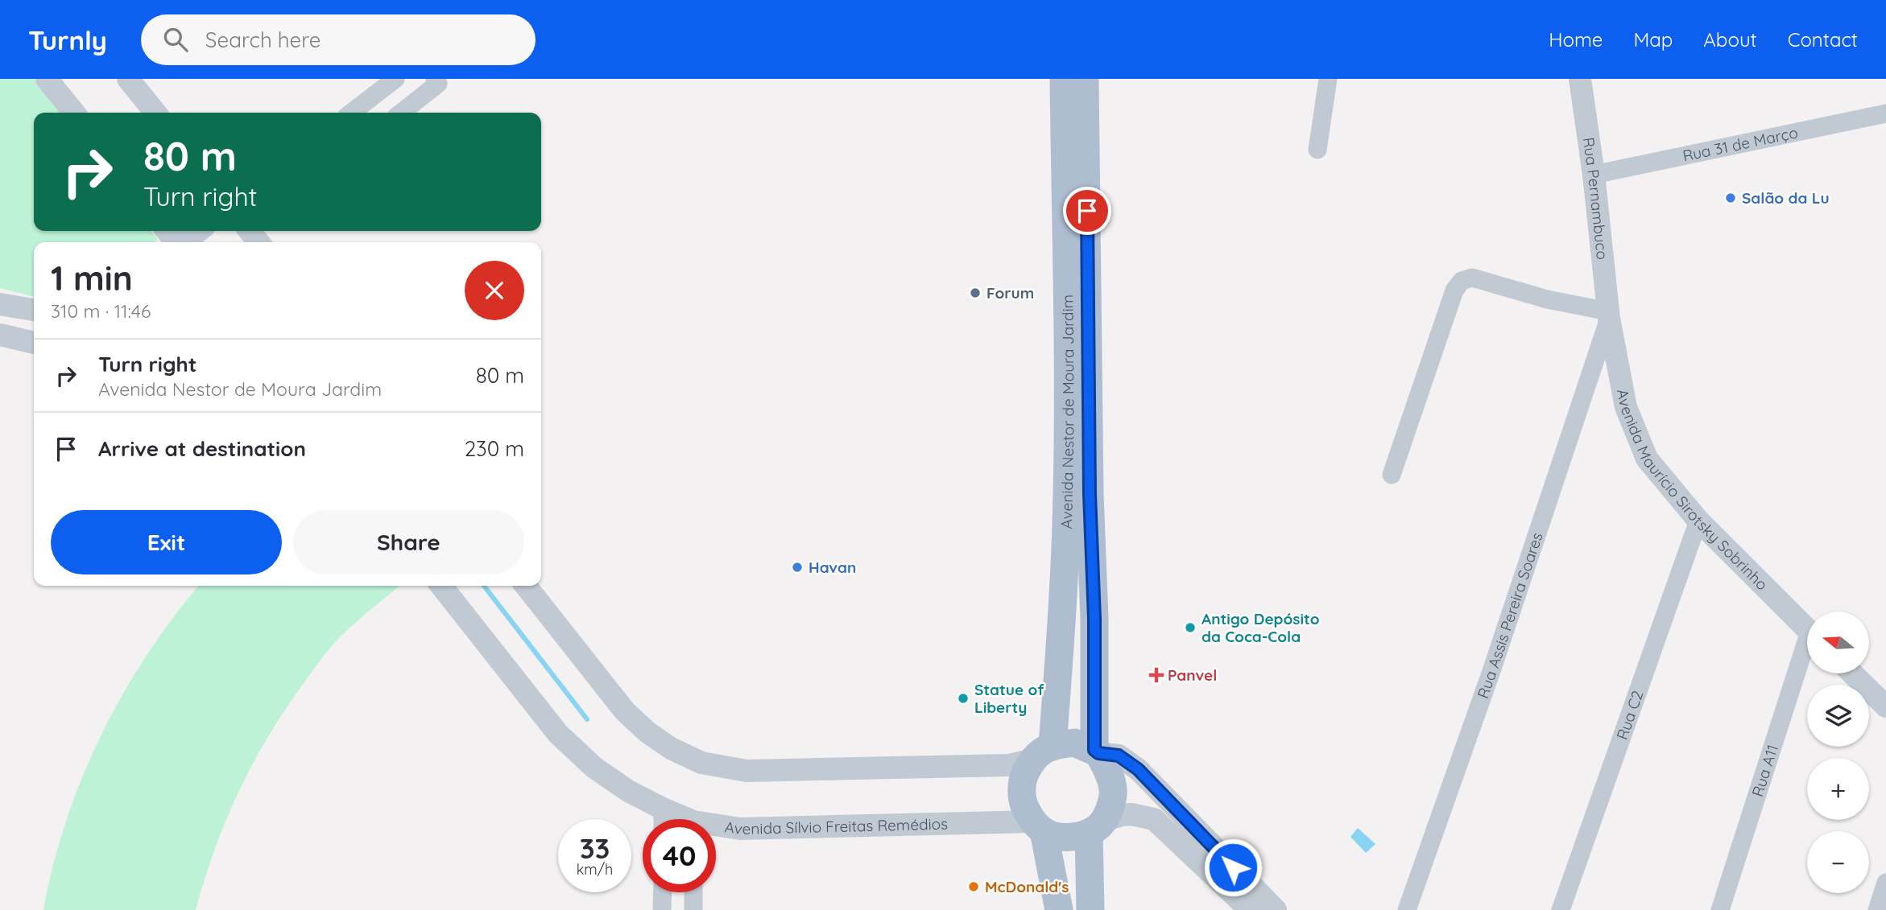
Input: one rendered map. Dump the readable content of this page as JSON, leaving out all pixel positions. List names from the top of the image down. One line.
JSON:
{"streets":{"main road":["Avenida Nestor de Moura Jardim"],"street":["Rua 31 de Março","Rua Pernambuco","Avenida Maurício Sirotsky Sobrinho","Rua Assis Pereira Soares","Rua C2","Rua A11","Avenida Sílvio Freitas Remédios"]},"crossings":[["Rua 31 de Março","Rua Pernambuco"],["Rua Pernambuco","Avenida Maurício Sirotsky Sobrinho"],["Rua Pernambuco","Rua Assis Pereira Soares"],["Avenida Nestor de Moura Jardim","Avenida Sílvio Freitas Remédios"],["Avenida Maurício Sirotsky Sobrinho","Rua Assis Pereira Soares"],["Avenida Maurício Sirotsky Sobrinho","Rua C2"]],"places":{"other":["Salão da Lu","Forum","Havan","Antigo Depósito da Coca-Cola","Statue of Liberty","McDonald's"],"health":["Panvel"]},"north":"left","page":{"header":"Turnly","search":"Search here","nav":["Home","Map","About","Contact"],"turn":["80 m","Turn right"],"heading":["1 min","310 m · 11:46"],"list":[{"name":"Turn right","note":"Avenida Nestor de Moura Jardim","value":"80 m"},{"name":"Arrive at destination","value":"230 m"}],"buttons":["Exit","Share"],"map_buttons":["+","−"],"speed":"33 km/h","limit":"40"}}
